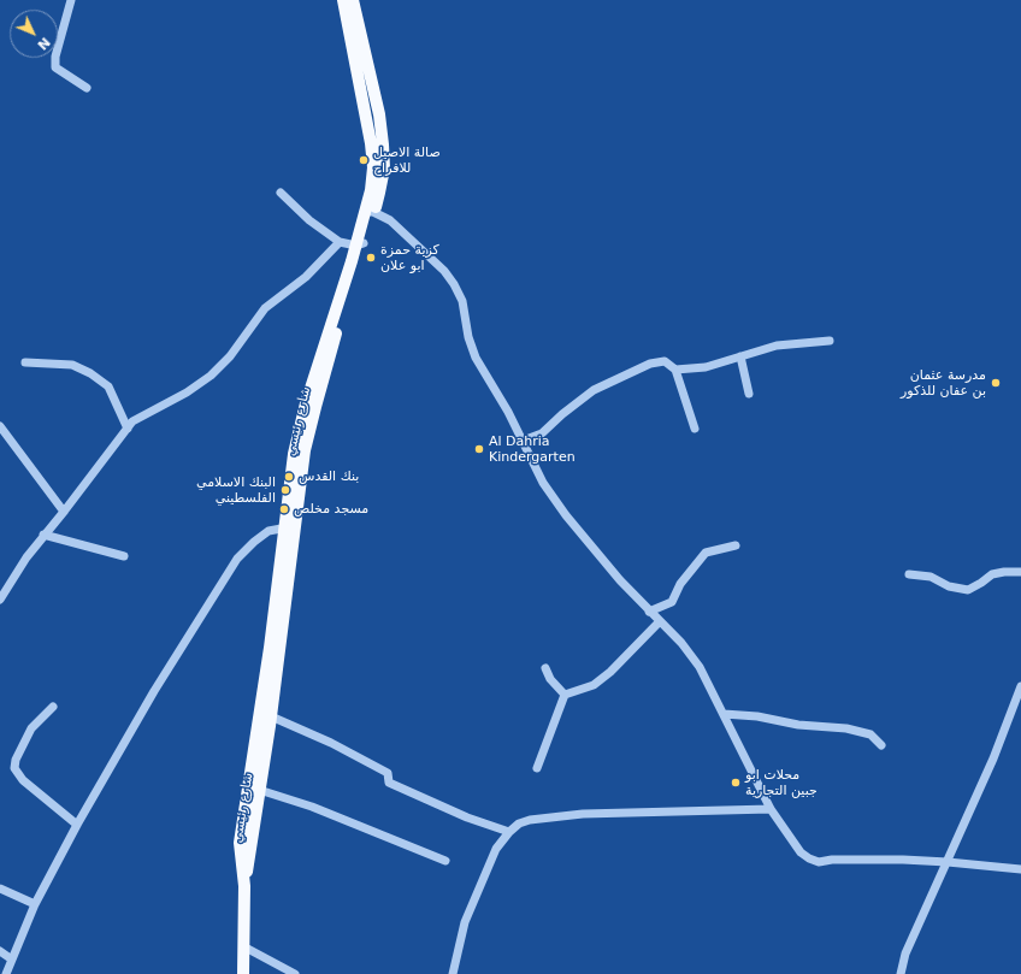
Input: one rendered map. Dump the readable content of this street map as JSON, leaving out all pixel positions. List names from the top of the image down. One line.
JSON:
{"streets":{"main road":["شارع رئيسي"]},"places":["صالة الاصيل للافراح","كزية حمزة ابو علان","مدرسة عثمان بن عفان للذكور","Al Dahria Kindergarten","بنك القدس","البنك الاسلامي الفلسطيني","مسجد مخلص","محلات ابو جبين التجارية"],"north":"bottom right"}
